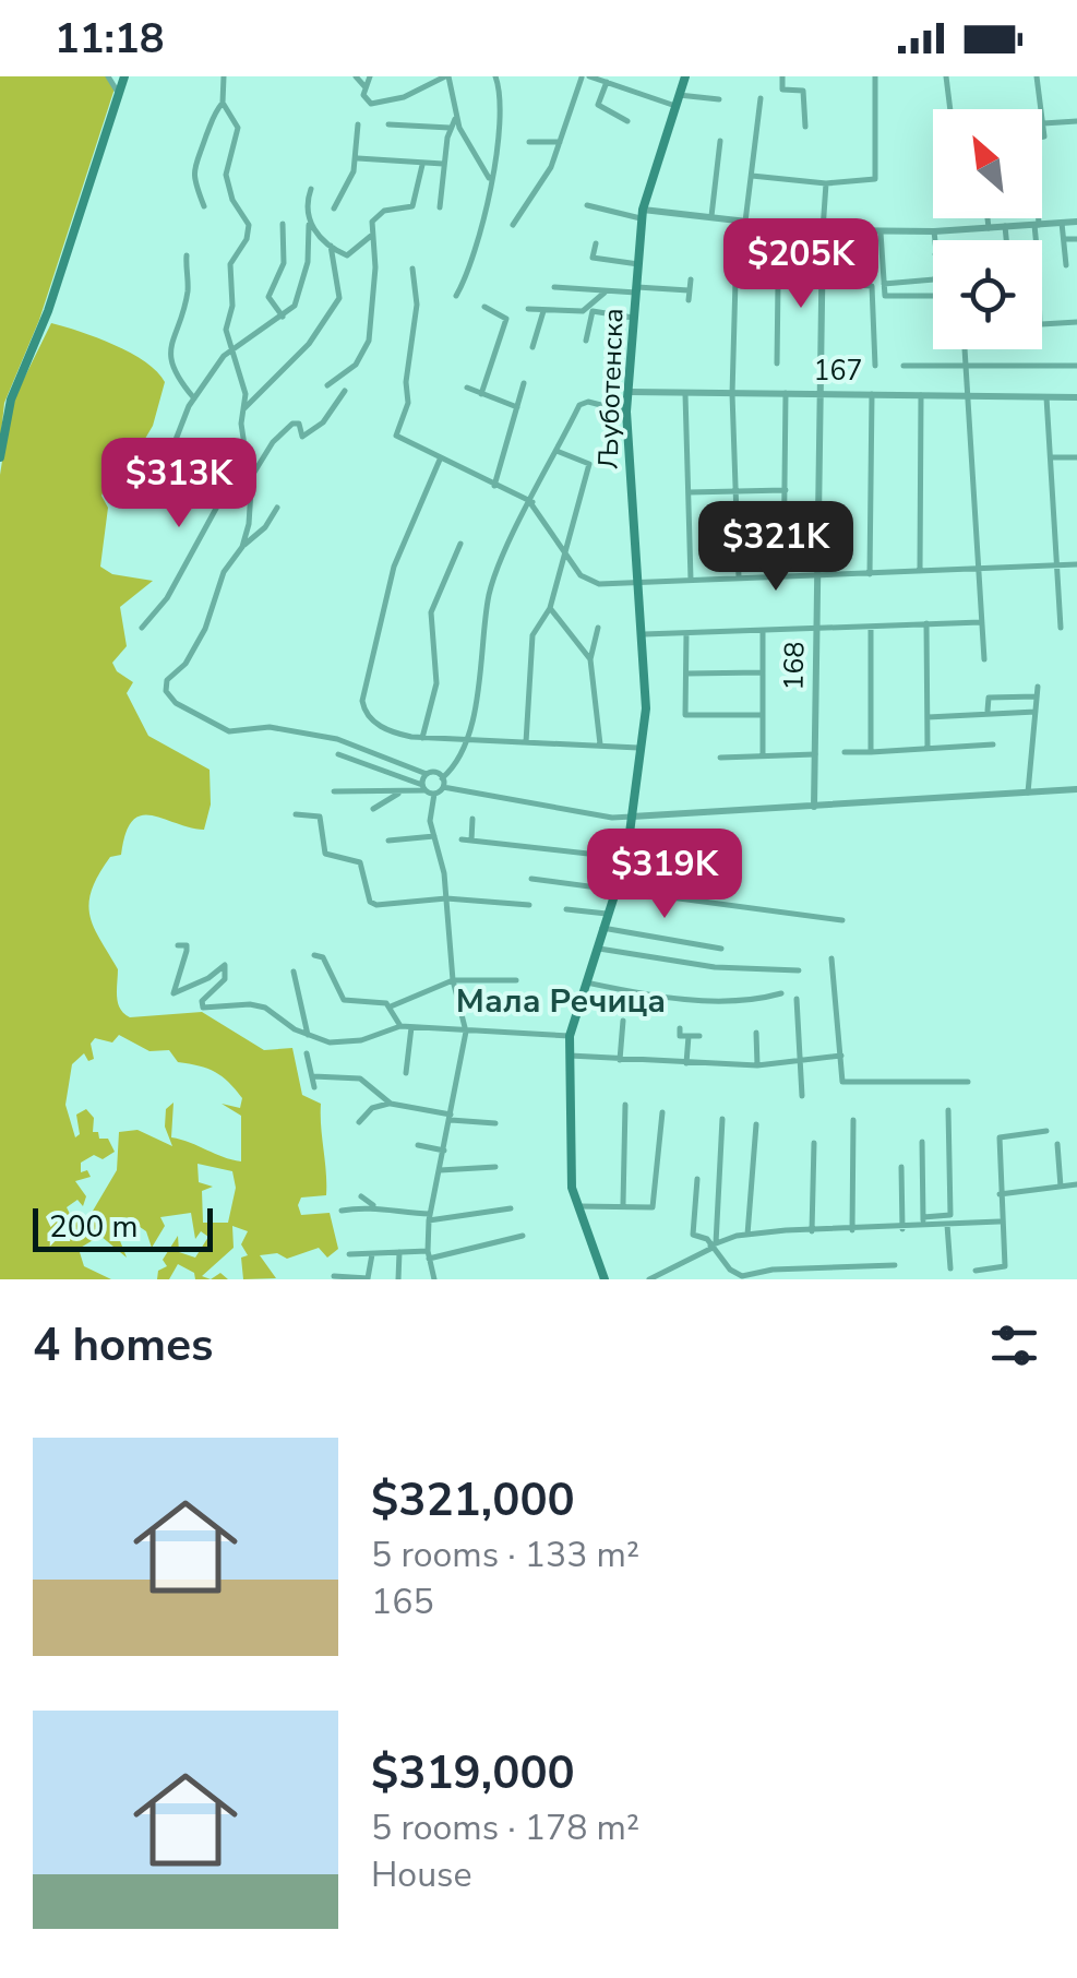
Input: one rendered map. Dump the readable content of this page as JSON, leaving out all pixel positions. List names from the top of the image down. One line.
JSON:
{"streets":{"main road":["Љуботенска"],"street":["167","168"]},"crossings":[["167","Љуботенска"],["167","168"]],"districts":["Мала Речица"],"scale_bar":"200 m","north":"top left","page":{"status":"11:18","price":["$205K","$313K","$321K","$319K"],"scale":"200 m","heading":"4 homes","list":[{"name":"$321,000","note":"5 rooms · 133 m² · 165"},{"name":"$319,000","note":"5 rooms · 178 m² · House"}]}}
